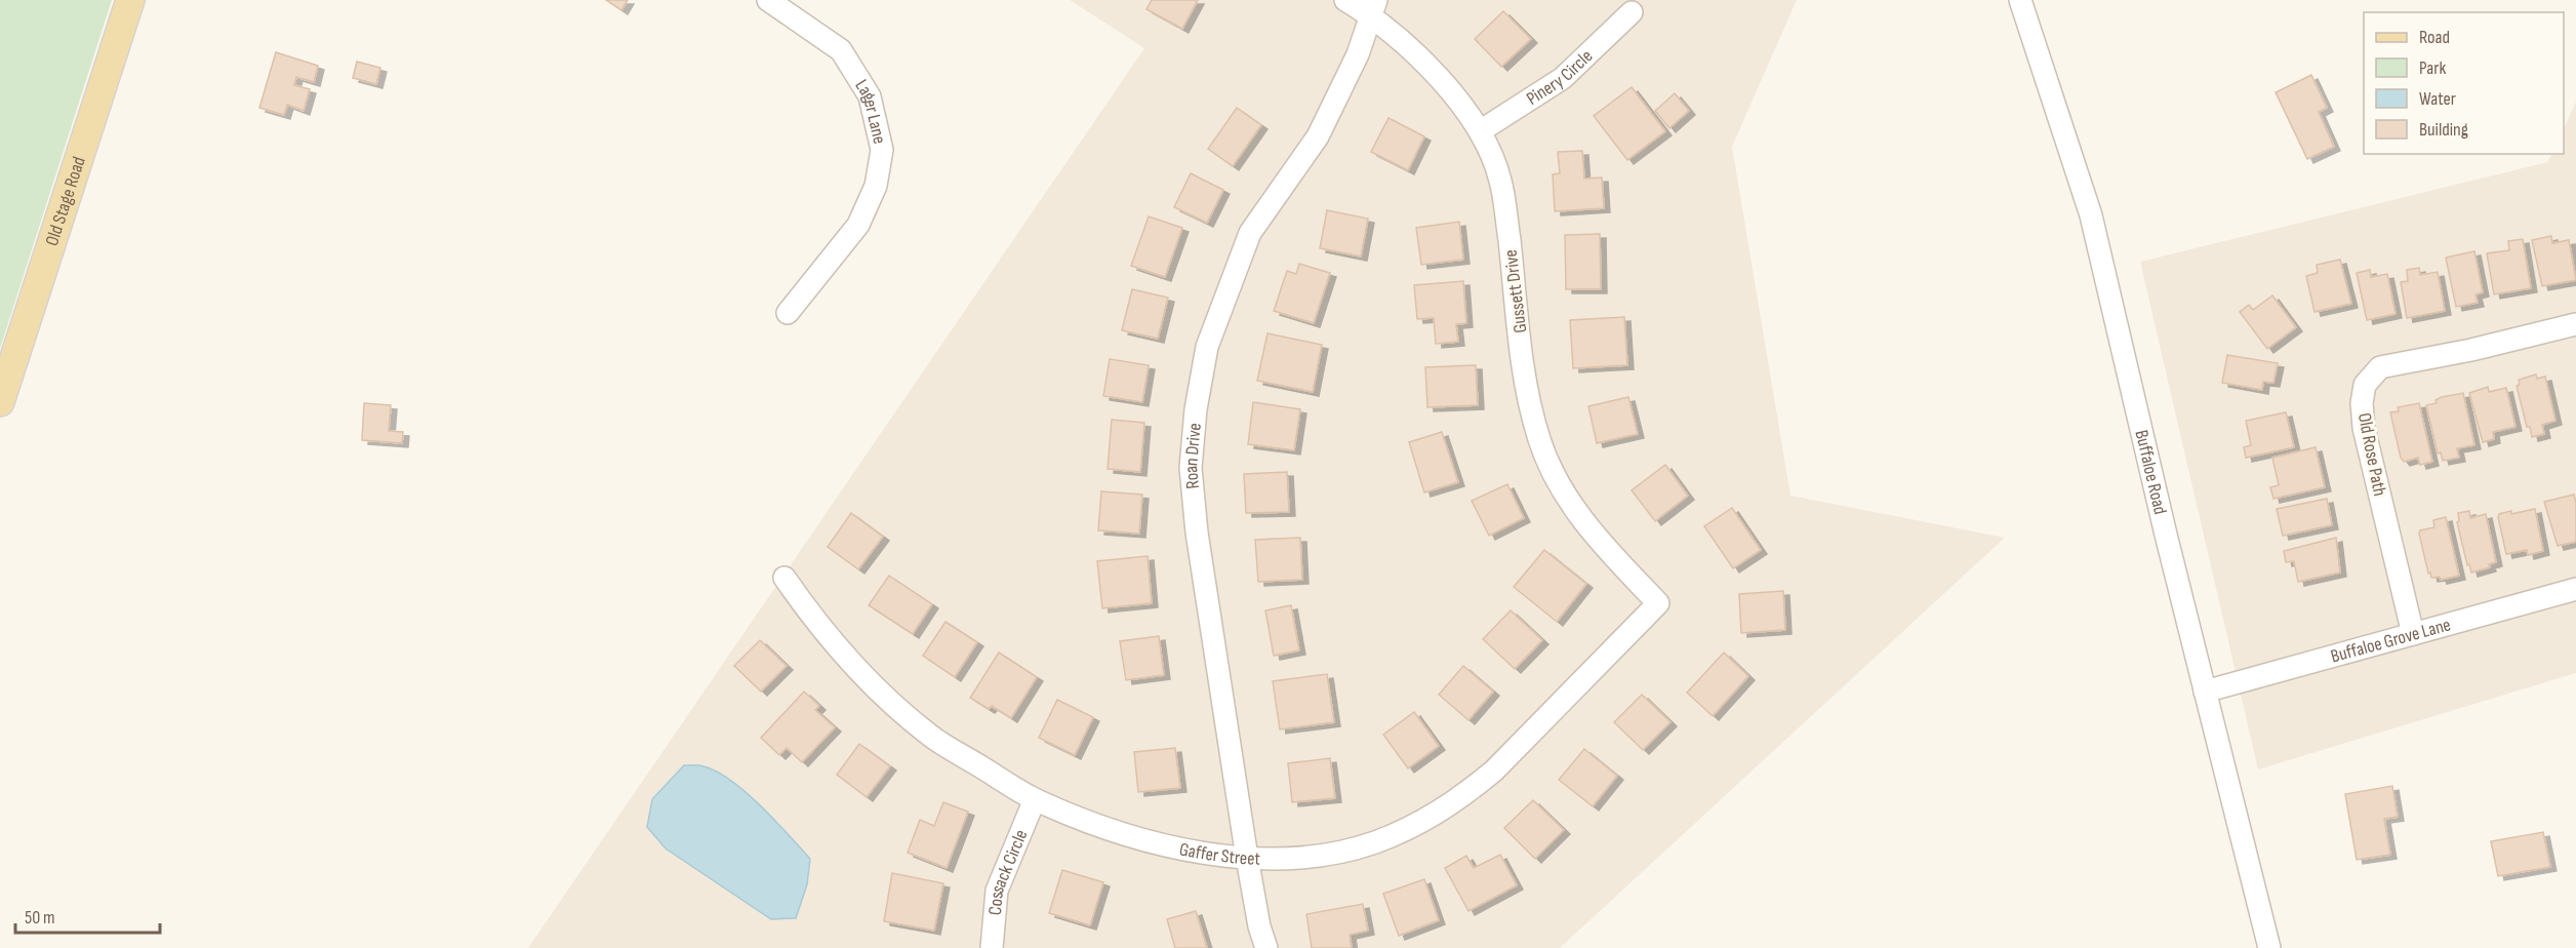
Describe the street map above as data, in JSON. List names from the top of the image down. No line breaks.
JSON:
{"streets":{"main road":["Old Stage Road"],"street":["Pinery Circle","Lager Lane","Gussett Drive","Old Rose Path","Roan Drive","Buffaloe Road","Buffaloe Grove Lane","Gaffer Street","Cossack Circle"]},"crossings":[["Pinery Circle","Gussett Drive"],["Gussett Drive","Roan Drive"],["Gussett Drive","Gaffer Street"],["Old Rose Path","Buffaloe Grove Lane"],["Roan Drive","Gaffer Street"],["Buffaloe Road","Buffaloe Grove Lane"],["Gaffer Street","Cossack Circle"]],"legend":["Road","Park","Water","Building"],"scale_bar":"50 m"}
